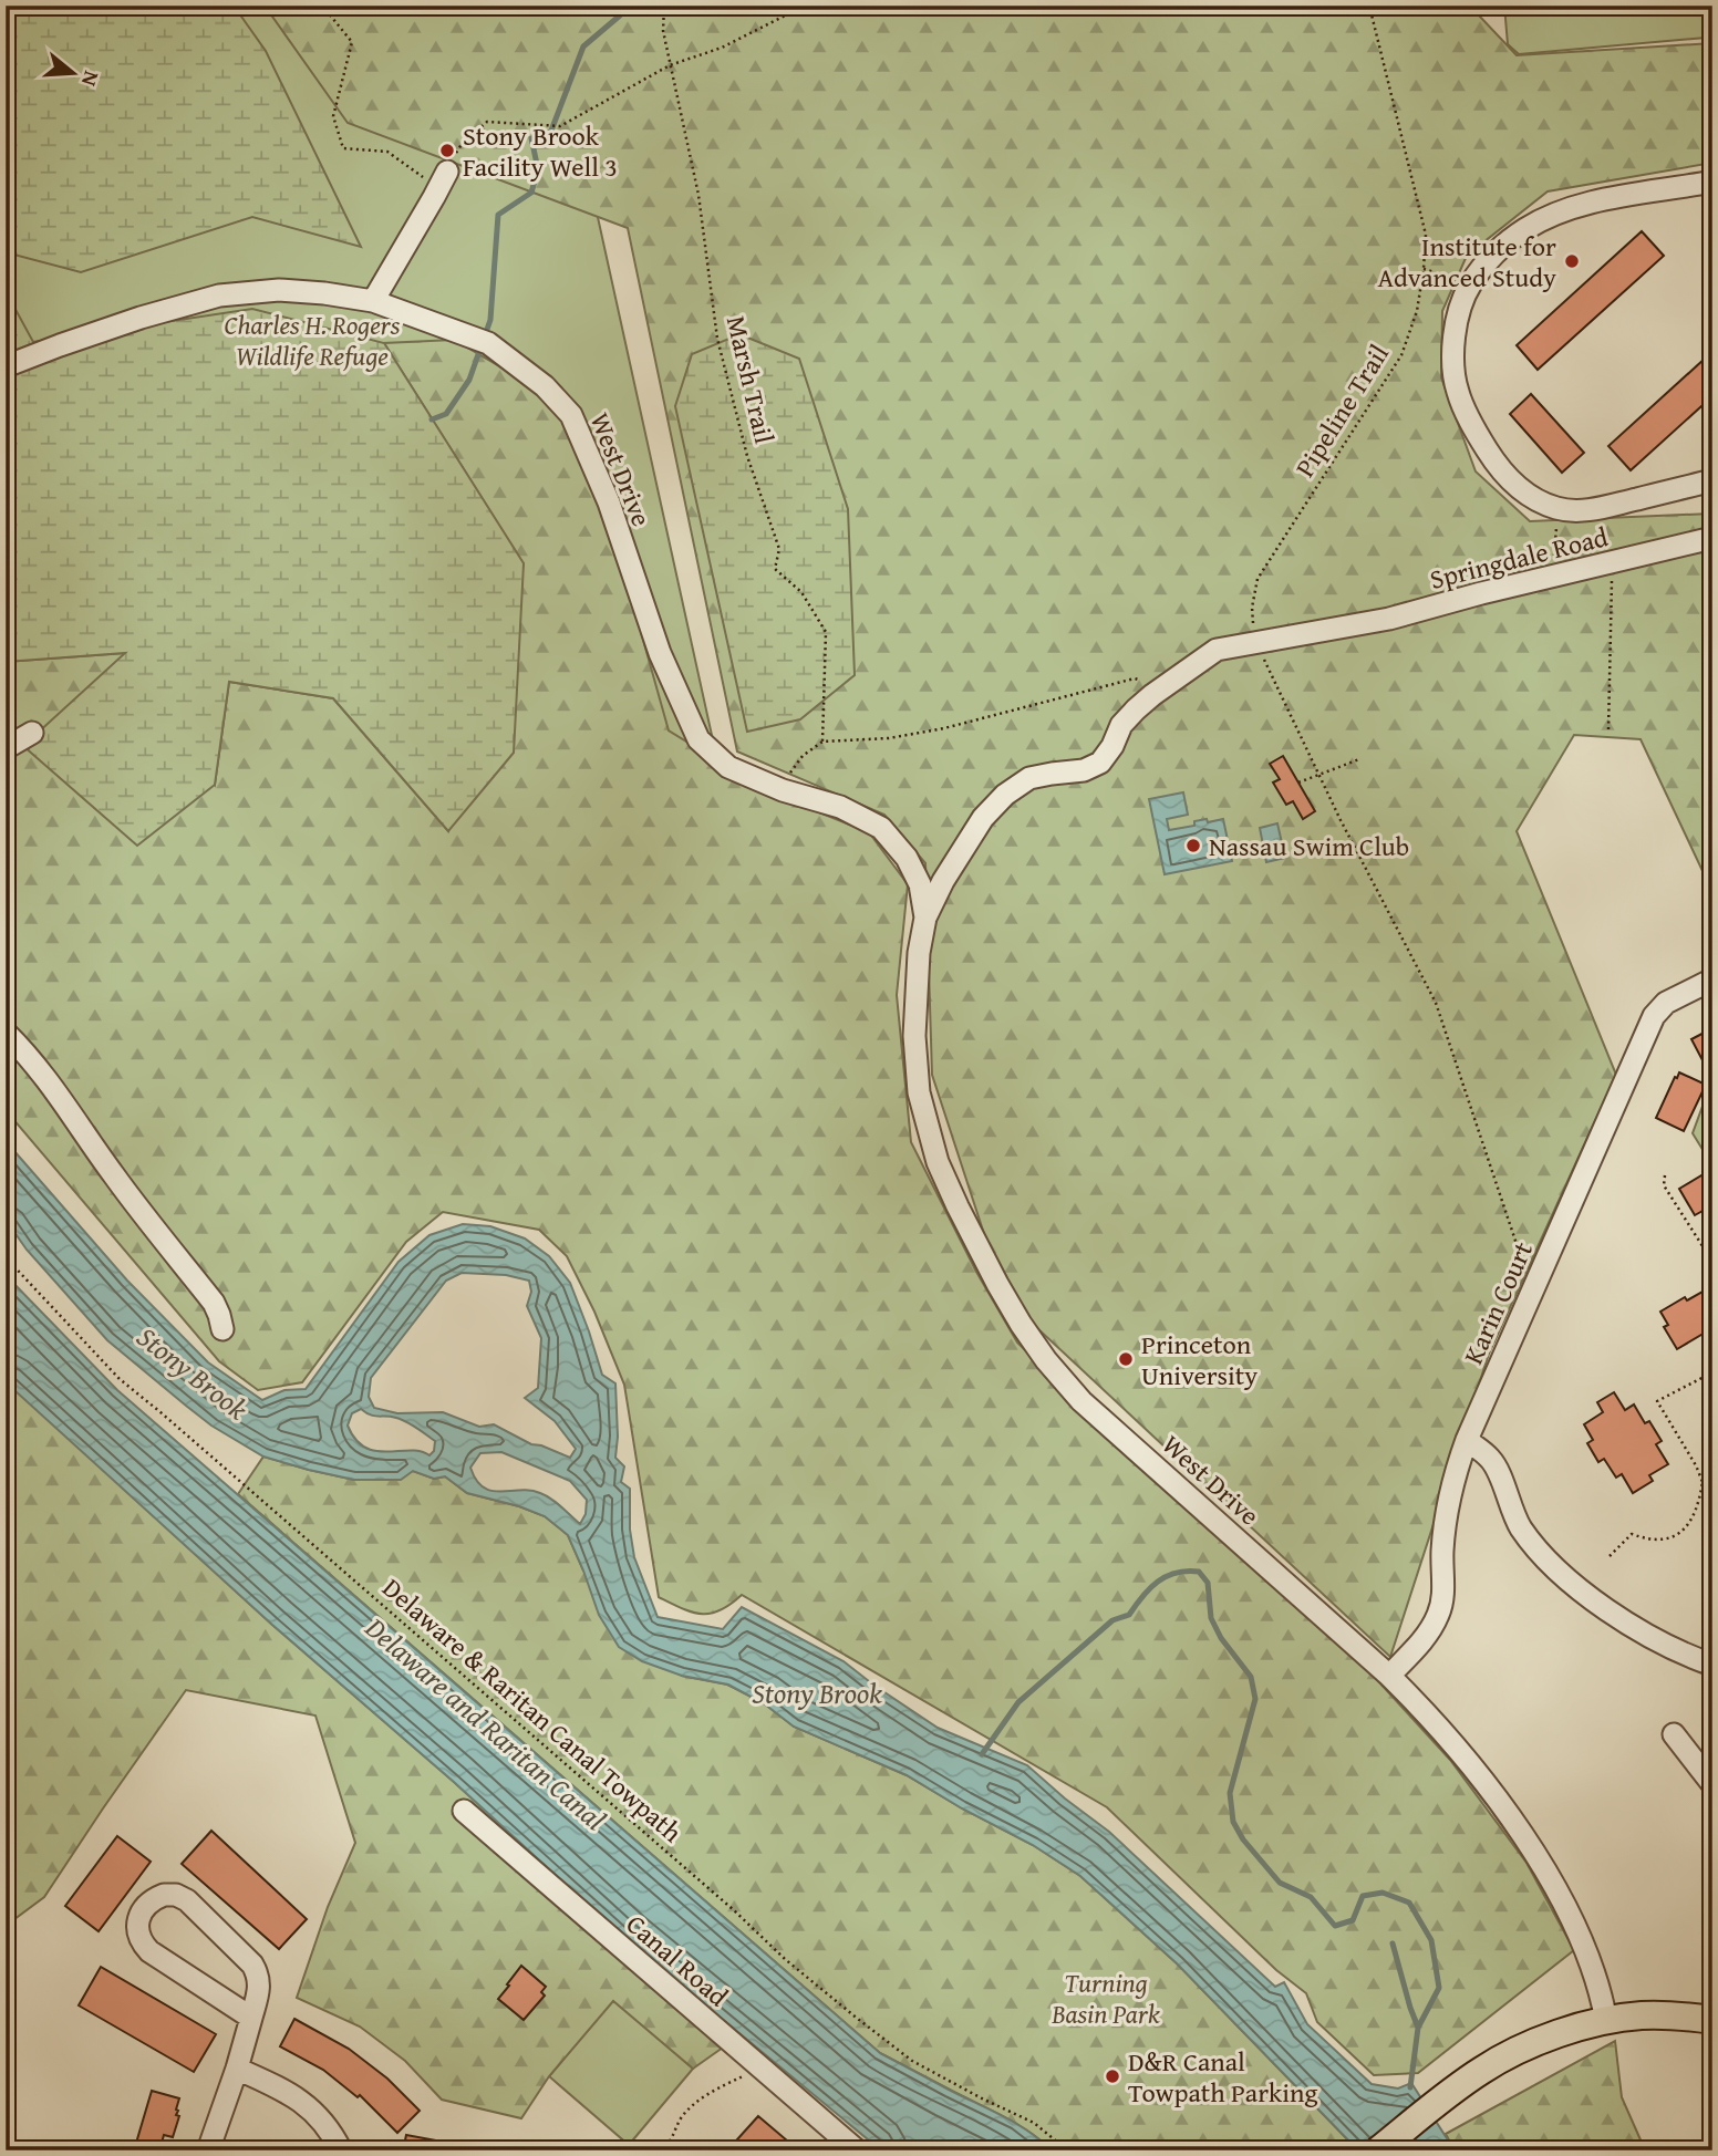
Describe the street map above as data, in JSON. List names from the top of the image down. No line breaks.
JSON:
{"streets":{"street":["West Drive","Springdale Road","Karin Court","Canal Road"],"path":["Marsh Trail","Pipeline Trail","Delaware & Raritan Canal Towpath"]},"crossings":[["Pipeline Trail","West Drive"],["Pipeline Trail","Karin Court"],["West Drive","Springdale Road"],["West Drive","Karin Court"]],"water":["Stony Brook","Delaware and Raritan Canal"],"parks":["Charles H. Rogers Wildlife Refuge","Turning Basin Park"],"places":["Stony Brook Facility Well 3","Institute for Advanced Study","Nassau Swim Club","Princeton University","D&R Canal Towpath Parking"],"north":"right"}
